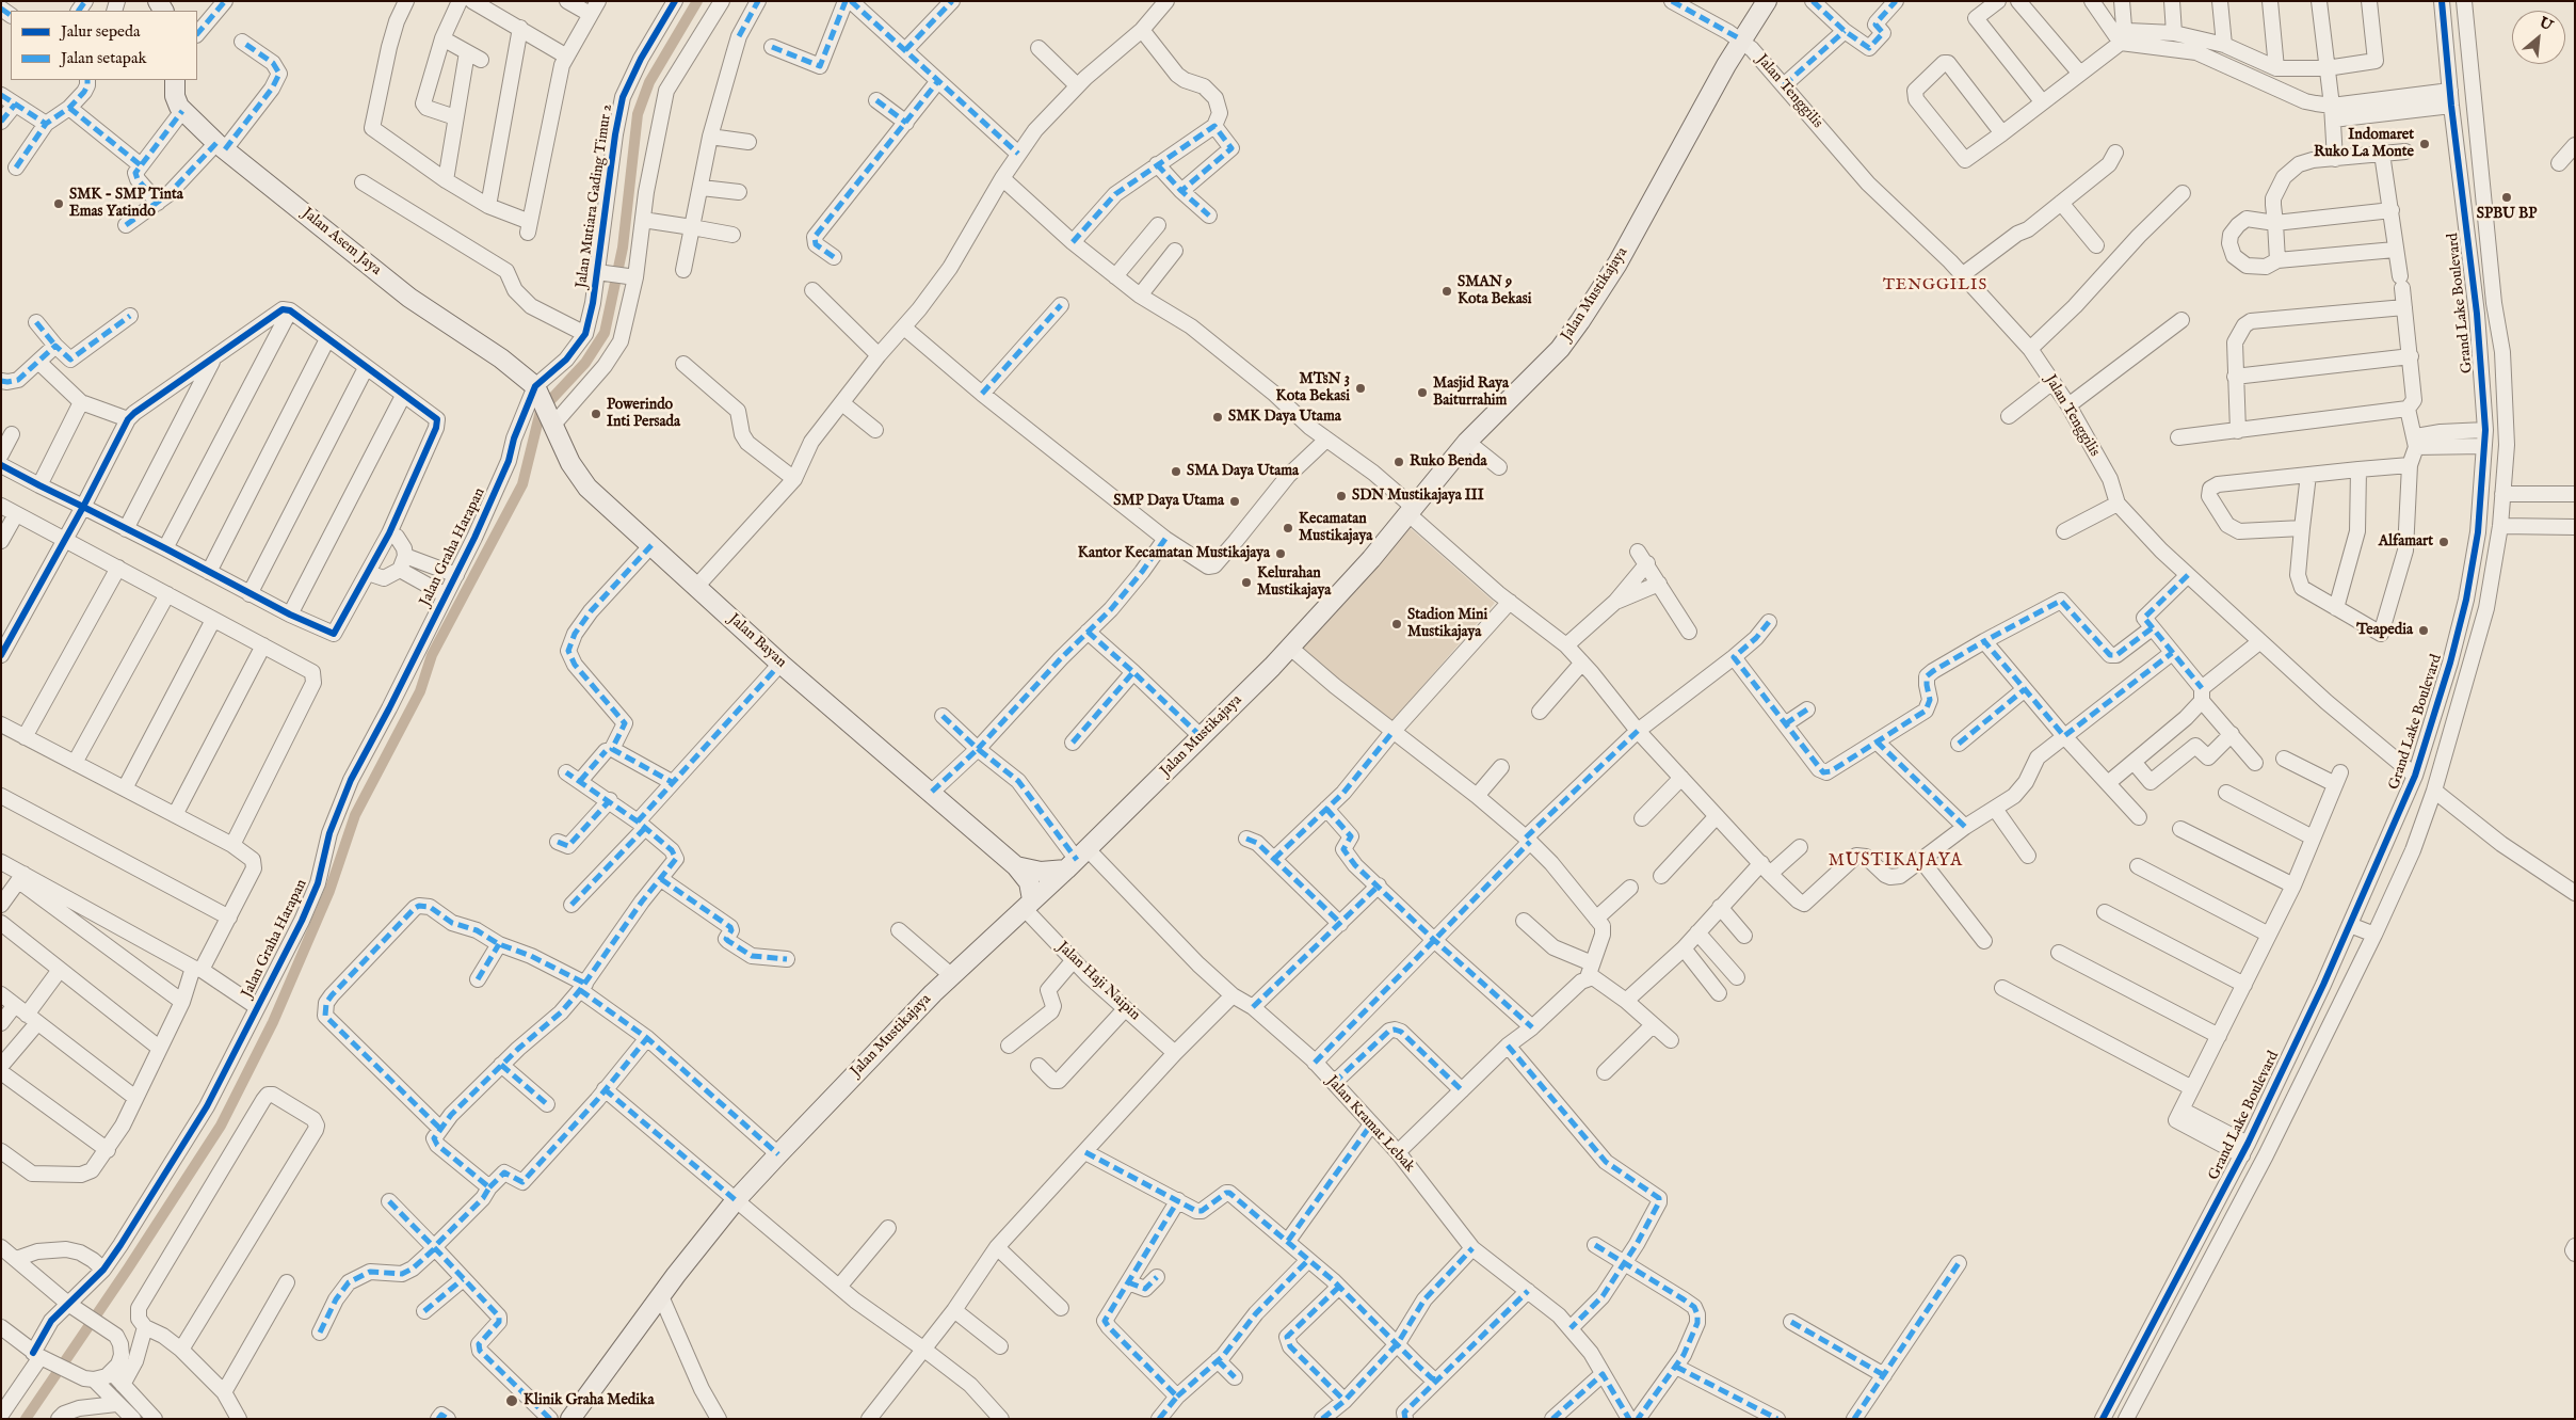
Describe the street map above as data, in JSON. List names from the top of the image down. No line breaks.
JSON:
{"streets":{"main road":["Jalan Asem Jaya","Jalan Mustikajaya","Jalan Bayan"],"street":["Jalan Tenggilis","Jalan Mutiara Gading Timur 2","Grand Lake Boulevard","Jalan Graha Harapan","Jalan Haji Naipin","Jalan Kramat Lebak"]},"crossings":[["Jalan Tenggilis","Jalan Mustikajaya"],["Jalan Tenggilis","Grand Lake Boulevard"],["Jalan Mutiara Gading Timur 2","Jalan Asem Jaya"],["Jalan Mutiara Gading Timur 2","Jalan Graha Harapan"],["Jalan Mutiara Gading Timur 2","Jalan Bayan"],["Jalan Asem Jaya","Jalan Graha Harapan"],["Jalan Asem Jaya","Jalan Bayan"],["Jalan Mustikajaya","Jalan Bayan"],["Jalan Mustikajaya","Jalan Haji Naipin"],["Jalan Mustikajaya","Jalan Kramat Lebak"],["Jalan Graha Harapan","Jalan Bayan"],["Jalan Bayan","Jalan Haji Naipin"]],"districts":["TENGGILIS","MUSTIKAJAYA"],"places":["Indomaret Ruko La Monte","SPBU BP","SMK - SMP Tinta Emas Yatindo","SMAN 9 Kota Bekasi","MTsN 3 Kota Bekasi","Masjid Raya Baiturrahim","Powerindo Inti Persada","SMK Daya Utama","Ruko Benda","SMA Daya Utama","SDN Mustikajaya III","SMP Daya Utama","Kecamatan Mustikajaya","Alfamart","Kantor Kecamatan Mustikajaya","Kelurahan Mustikajaya","Stadion Mini Mustikajaya","Teapedia","Klinik Graha Medika"],"legend":["Jalur sepeda","Jalan setapak"],"north":"top right"}
